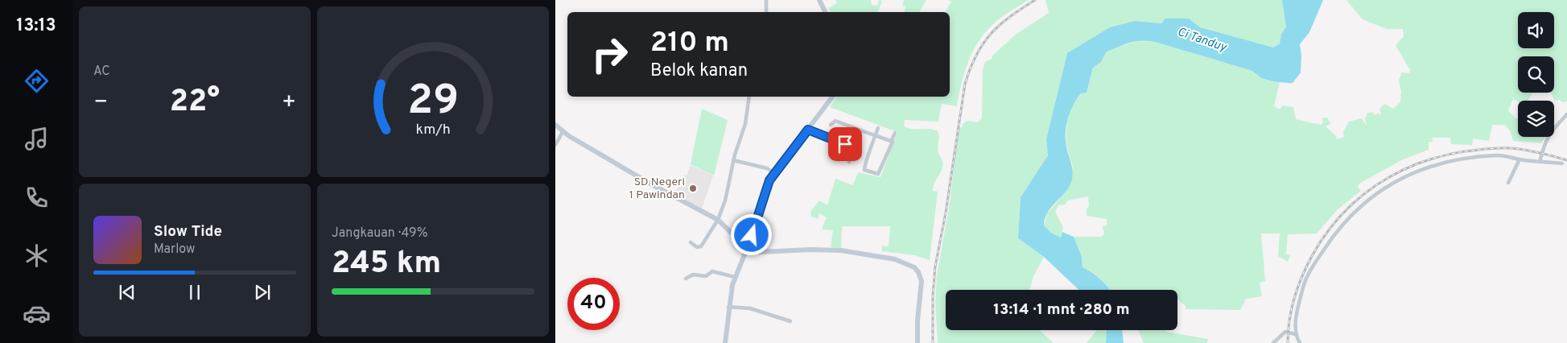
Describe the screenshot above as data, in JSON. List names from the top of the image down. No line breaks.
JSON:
{"water":["Ci Tanduy"],"places":["SD Negeri 1 Pawindan"],"page":{"tabs":"13:13","tile":["AC",["Jangkauan · 49%","245 km"]],"turn":["210 m","Belok kanan"],"heat":["−","22°","+"],"song":["Slow Tide","Marlow"],"limit":"40","trip":"13:14 · 1 mnt · 280 m","gauge":["29","km/h"]}}
